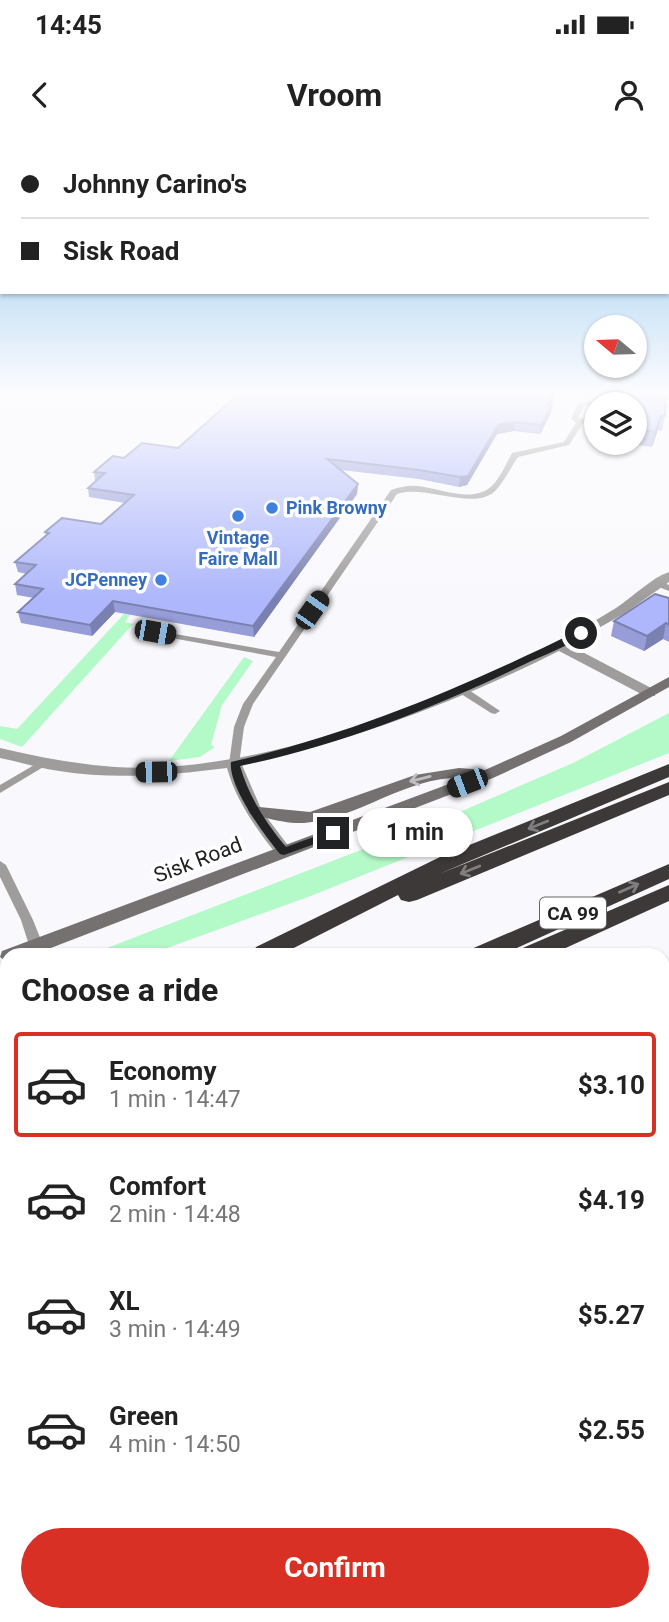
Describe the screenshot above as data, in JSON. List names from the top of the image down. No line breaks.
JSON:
{"streets":{"highway":["CA 99"],"main road":["Sisk Road"]},"places":["Pink Browny","Vintage Faire Mall","JCPenney"],"north":"left","page":{"status":"14:45","header":"Vroom","banner":["Johnny Carino's","Sisk Road"],"bubble":"1 min","heading":"Choose a ride","list":[{"name":"Economy","note":"1 min · 14:47","value":"$3.10"},{"name":"Comfort","note":"2 min · 14:48","value":"$4.19"},{"name":"XL","note":"3 min · 14:49","value":"$5.27"},{"name":"Green","note":"4 min · 14:50","value":"$2.55"}],"buttons":"Confirm"}}
